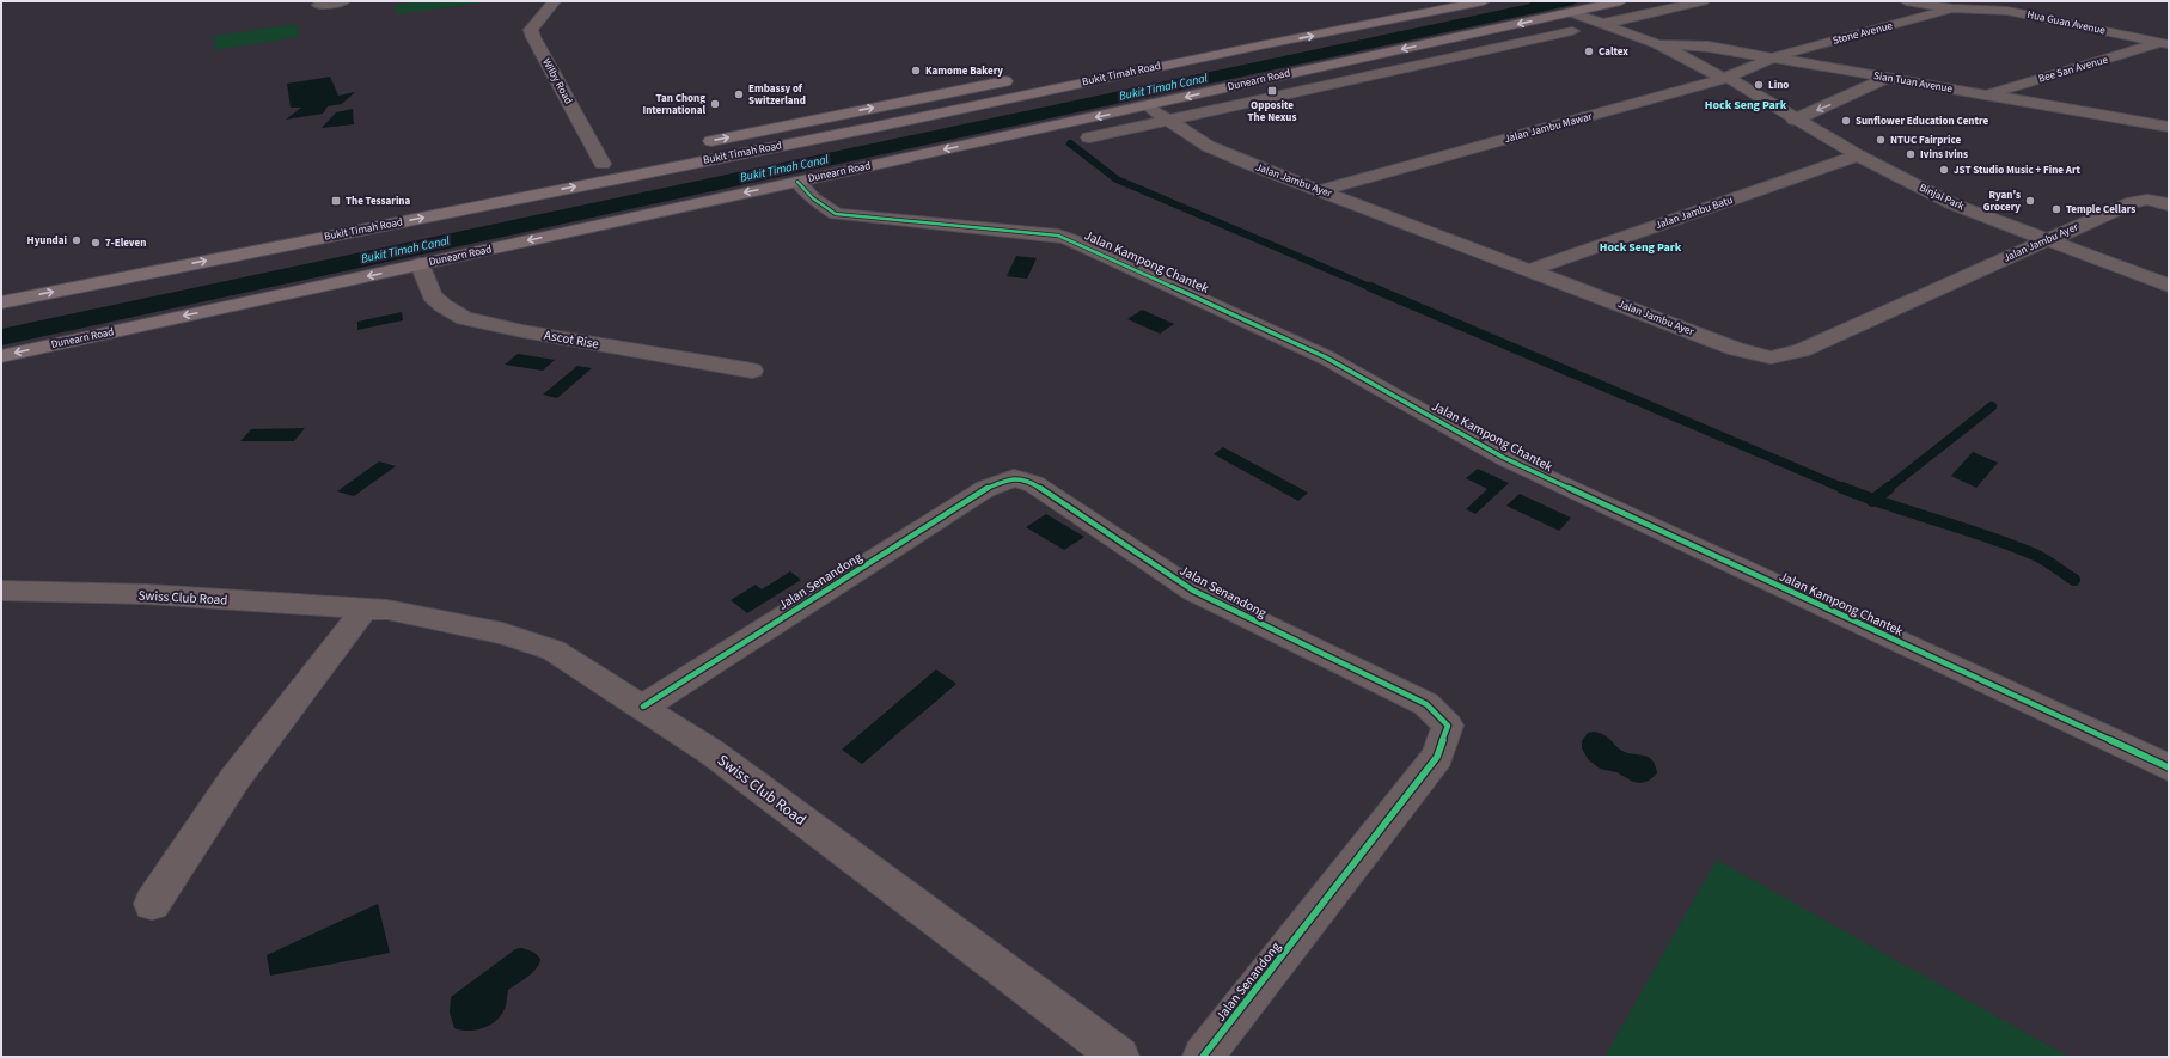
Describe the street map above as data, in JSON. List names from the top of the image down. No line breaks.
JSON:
{"streets":{"highway":["Bukit Timah Road","Dunearn Road"],"street":["Hua Guan Avenue","Stone Avenue","Bee San Avenue","Wilby Road","Sian Tuan Avenue","Jalan Jambu Mawar","Jalan Jambu Ayer","Binjai Park","Jalan Jambu Batu","Jalan Kampong Chantek","Ascot Rise","Jalan Senandong","Swiss Club Road"]},"crossings":[["Hua Guan Avenue","Stone Avenue"],["Hua Guan Avenue","Bee San Avenue"],["Stone Avenue","Sian Tuan Avenue"],["Stone Avenue","Jalan Jambu Mawar"],["Bee San Avenue","Sian Tuan Avenue"],["Dunearn Road","Jalan Jambu Ayer"],["Dunearn Road","Binjai Park"],["Dunearn Road","Jalan Kampong Chantek"],["Dunearn Road","Ascot Rise"],["Sian Tuan Avenue","Jalan Jambu Mawar"],["Sian Tuan Avenue","Binjai Park"],["Jalan Jambu Mawar","Jalan Jambu Ayer"],["Jalan Jambu Mawar","Binjai Park"],["Jalan Jambu Ayer","Binjai Park"],["Jalan Jambu Ayer","Jalan Jambu Batu"],["Binjai Park","Jalan Jambu Batu"],["Jalan Senandong","Swiss Club Road"]],"districts":["Hock Seng Park","Hock Seng Park"],"water":["Bukit Timah Canal"],"places":{"other":["Caltex","Kamome Bakery","Lino","Embassy of Switzerland","Tan Chong International","Sunflower Education Centre","NTUC Fairprice","Ivins Ivins","JST Studio Music + Fine Art","Ryan's Grocery","Temple Cellars","Hyundai","7-Eleven"],"transit":["Opposite The Nexus","The Tessarina"]}}
